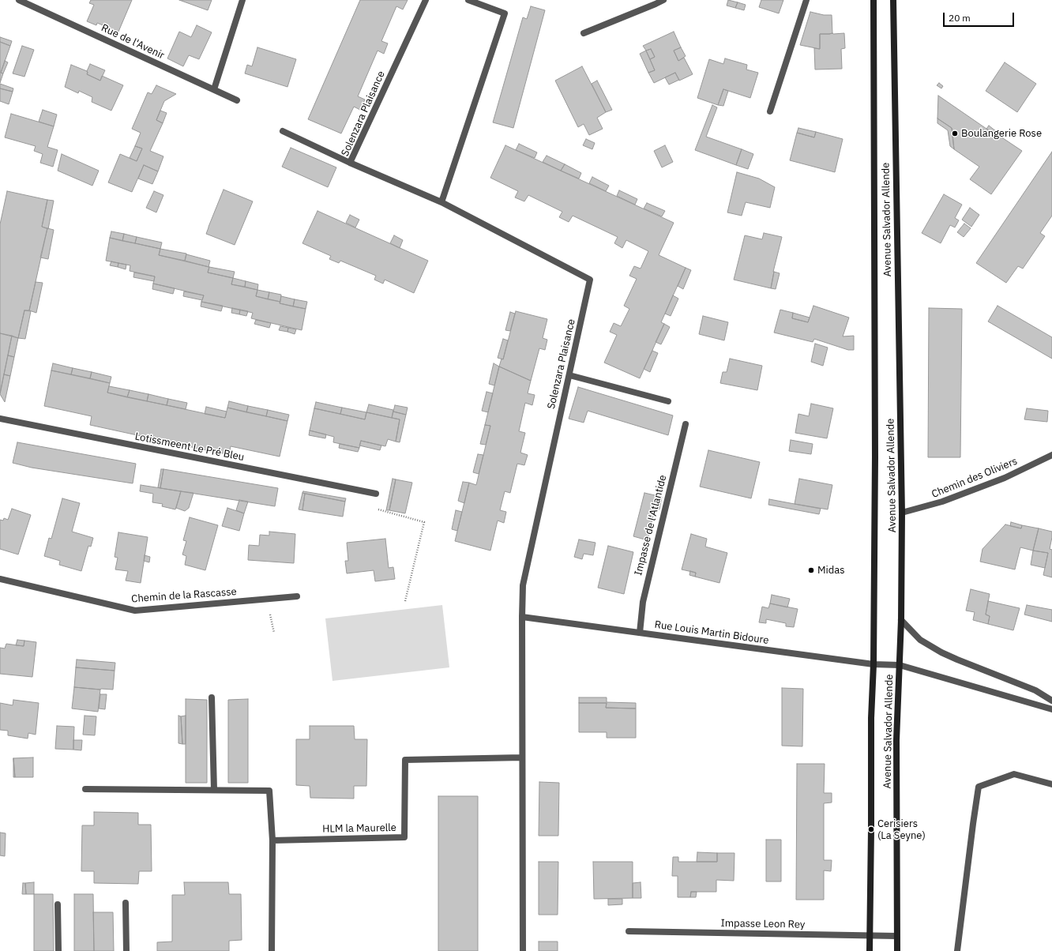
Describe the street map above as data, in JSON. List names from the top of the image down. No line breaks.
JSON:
{"streets":{"main road":["Avenue Salvador Allende"],"street":["Rue de l'Avenir","Solenzara Plaisance","Lotissmeent Le Pré Bleu","Chemin des Oliviers","Impasse de l'Atlantide","Chemin de la Rascasse","Rue Louis Martin Bidoure","HLM la Maurelle","Impasse Leon Rey"]},"crossings":[["Solenzara Plaisance","Rue Louis Martin Bidoure"],["Avenue Salvador Allende","Chemin des Oliviers"],["Avenue Salvador Allende","Rue Louis Martin Bidoure"],["Avenue Salvador Allende","Impasse Leon Rey"],["Impasse de l'Atlantide","Rue Louis Martin Bidoure"]],"places":["Boulangerie Rose","Midas","Cerisiers (La Seyne)"],"scale_bar":"20 m"}
